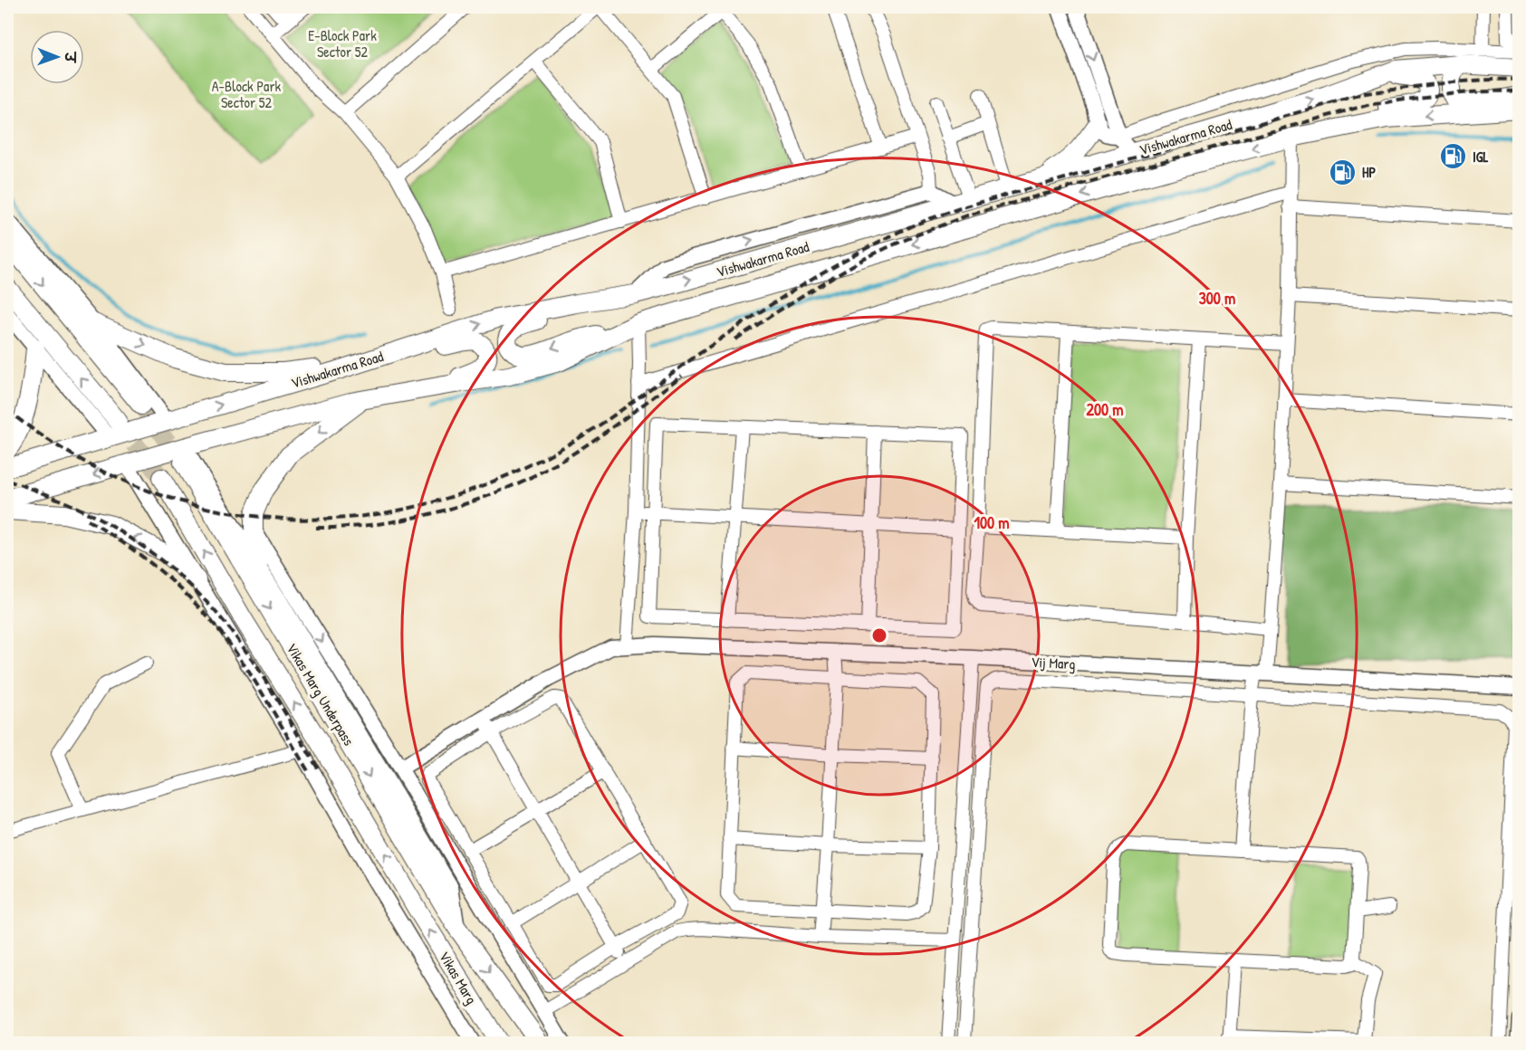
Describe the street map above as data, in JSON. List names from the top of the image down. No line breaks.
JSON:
{"streets":{"main road":["Vishwakarma Road","Vikas Marg Underpass","Vikas Marg"],"street":["Vij Marg"]},"crossings":[["Vishwakarma Road","Vikas Marg Underpass"],["Vikas Marg Underpass","Vikas Marg"]],"parks":["E-Block Park Sector 52","A-Block Park Sector 52"],"places":{"fuel station":["IGL","HP"]},"north":"right","rings":["300 m","200 m","100 m"]}
